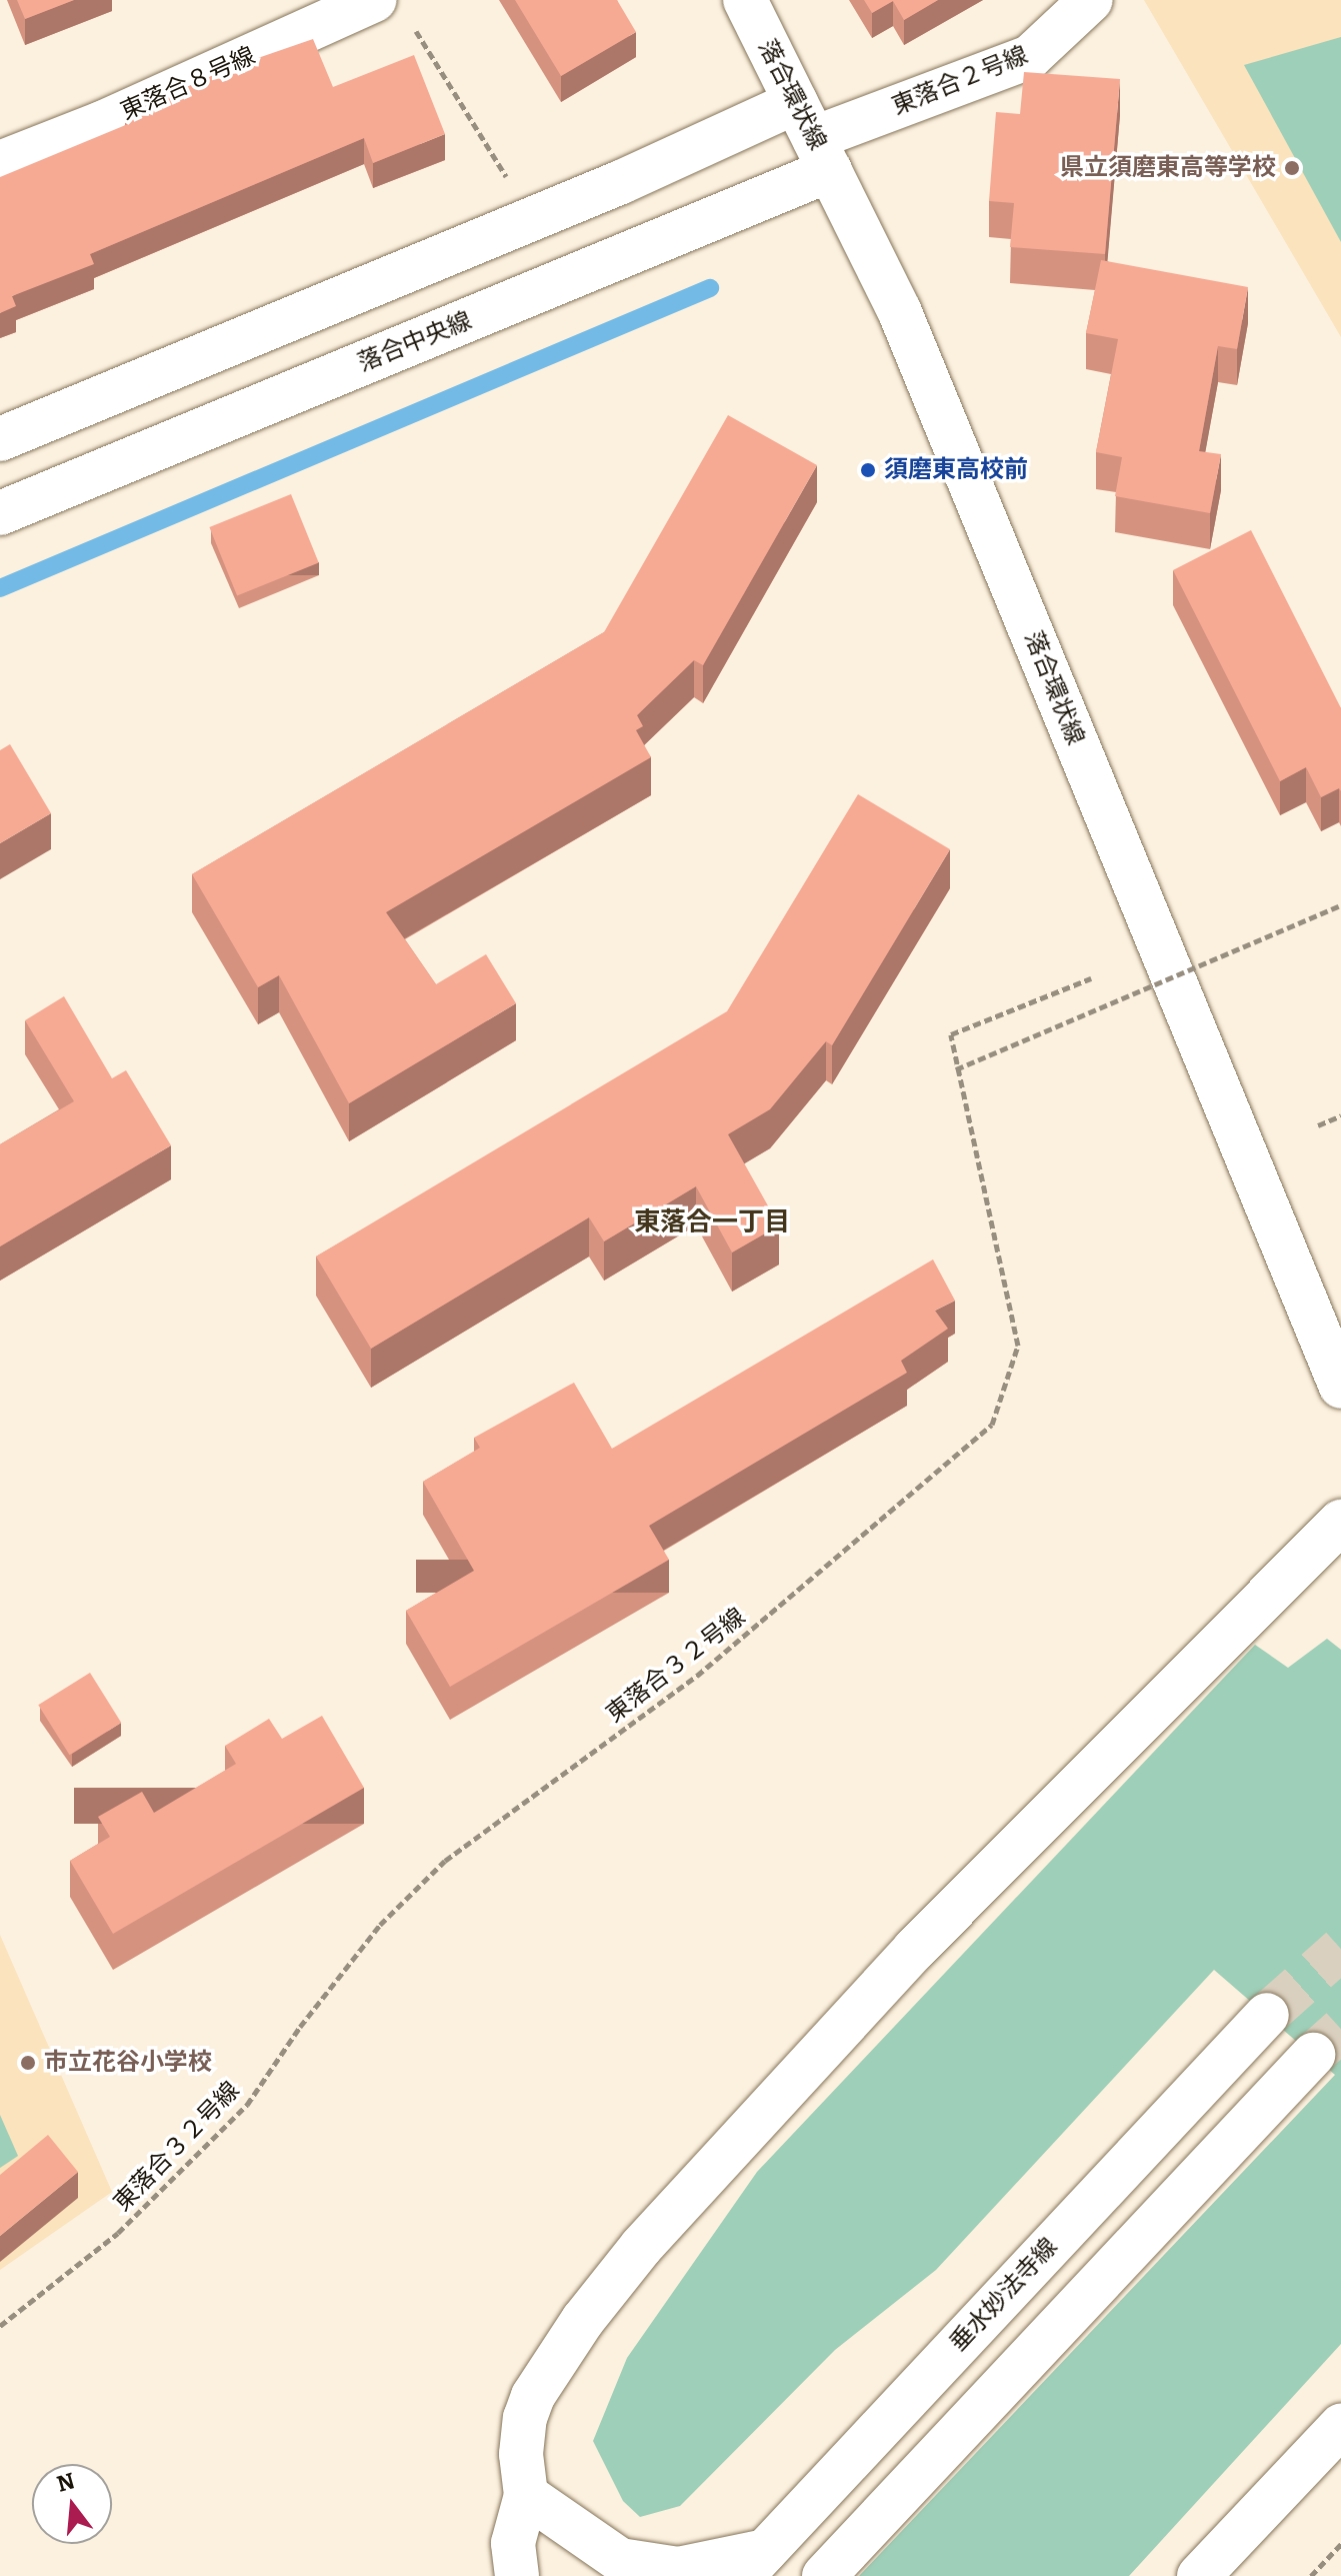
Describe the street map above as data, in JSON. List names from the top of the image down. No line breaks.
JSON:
{"streets":{"street":["東落合２号線","東落合８号線","落合環状線","落合中央線","垂水妙法寺線"],"path":["東落合３２号線"]},"crossings":[["東落合２号線","落合環状線"],["東落合２号線","落合中央線"],["落合環状線","落合中央線"]],"districts":["東落合一丁目"],"places":["県立須磨東高等学校","須磨東高校前","市立花谷小学校"],"north":"top"}
